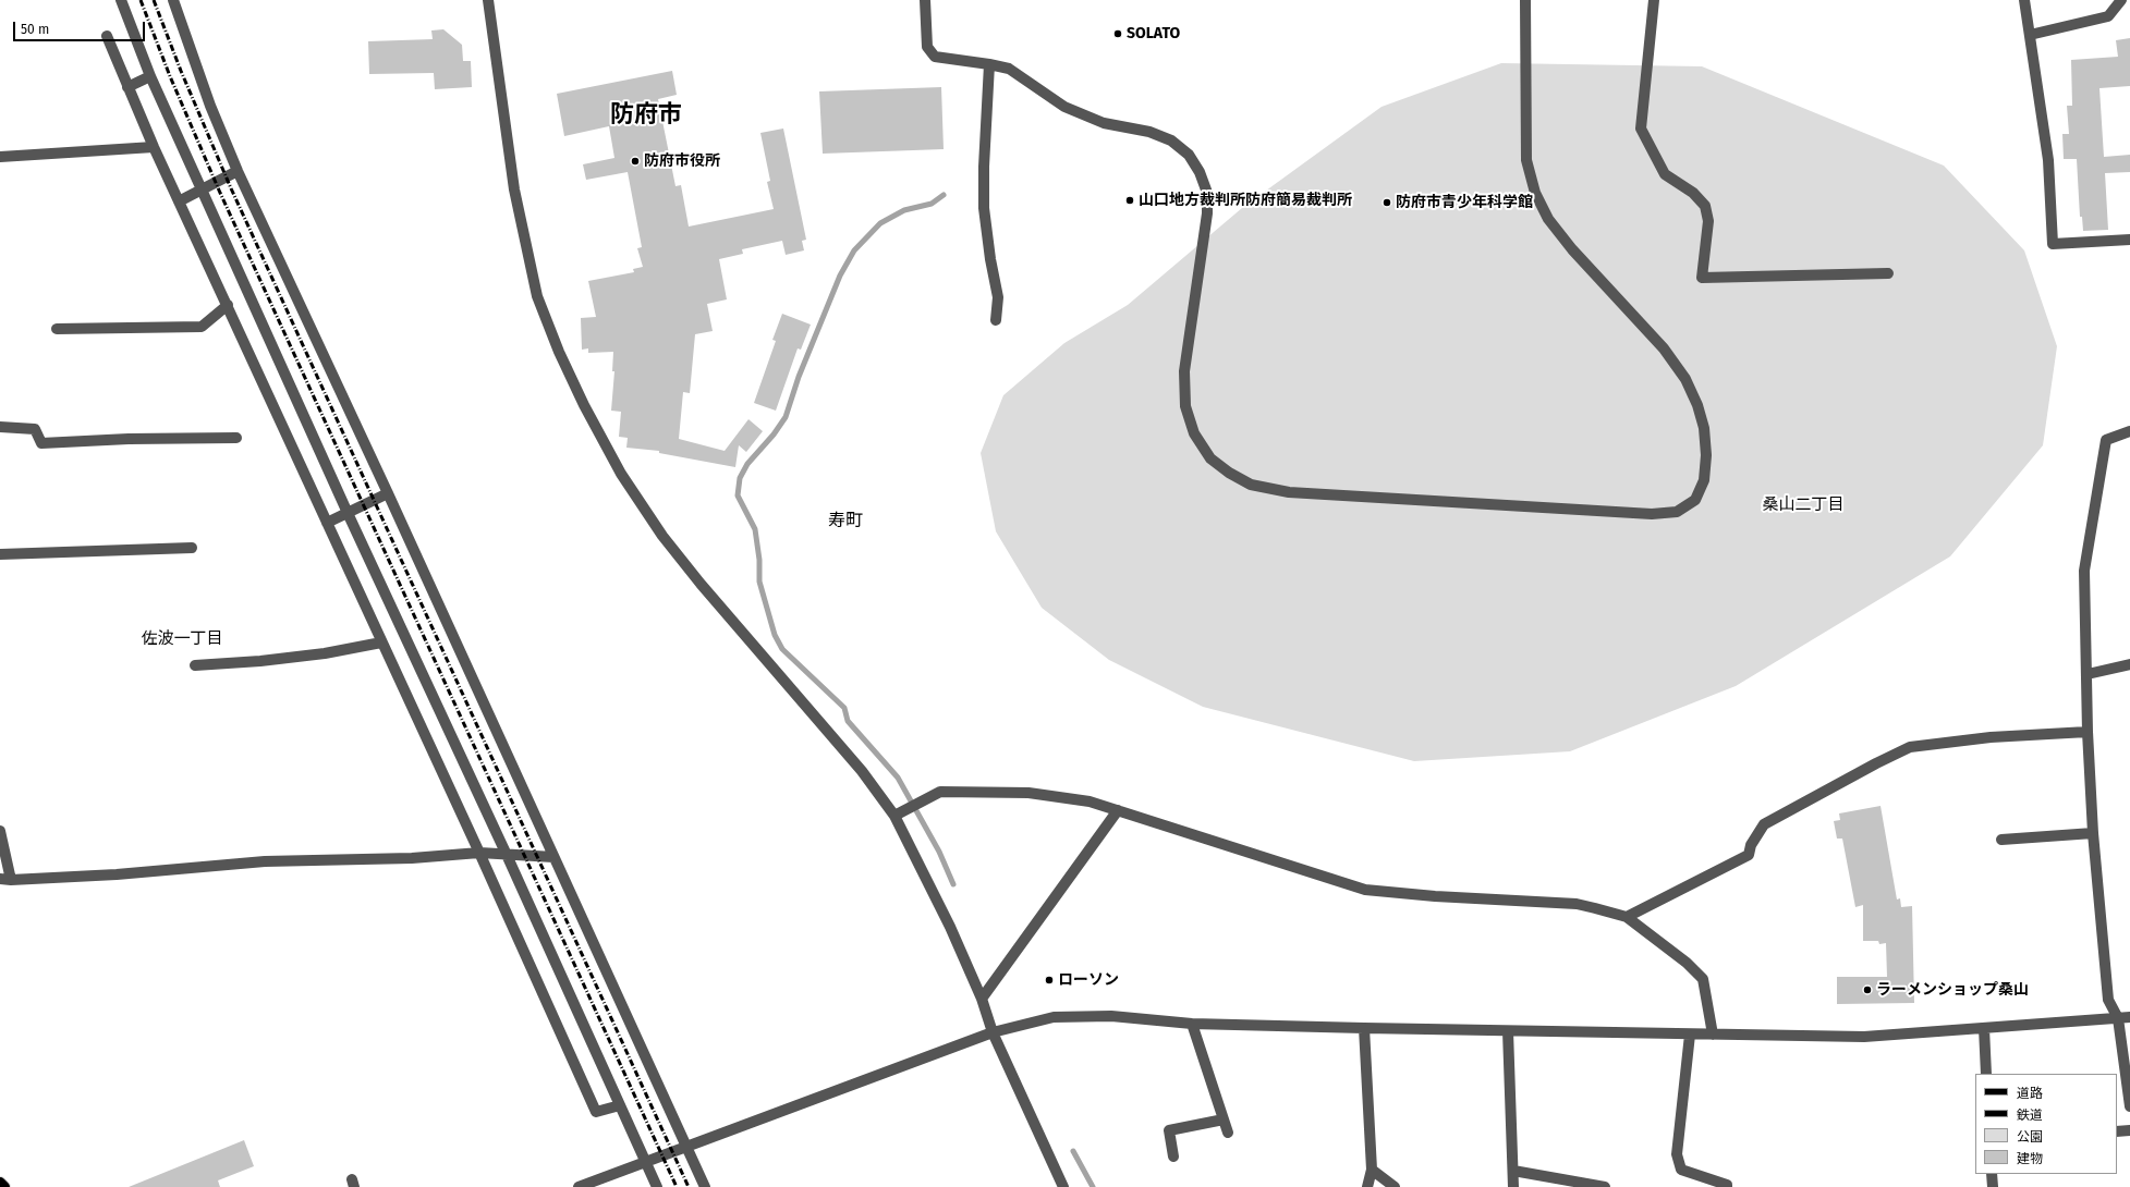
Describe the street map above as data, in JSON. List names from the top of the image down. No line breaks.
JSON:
{"districts":["防府市","桑山二丁目","寿町","佐波一丁目"],"places":["SOLATO","防府市役所","山口地方裁判所防府簡易裁判所","防府市青少年科学館","ローソン","ラーメンショップ桑山"],"legend":["道路","鉄道","公園","建物"],"scale_bar":"50 m"}
